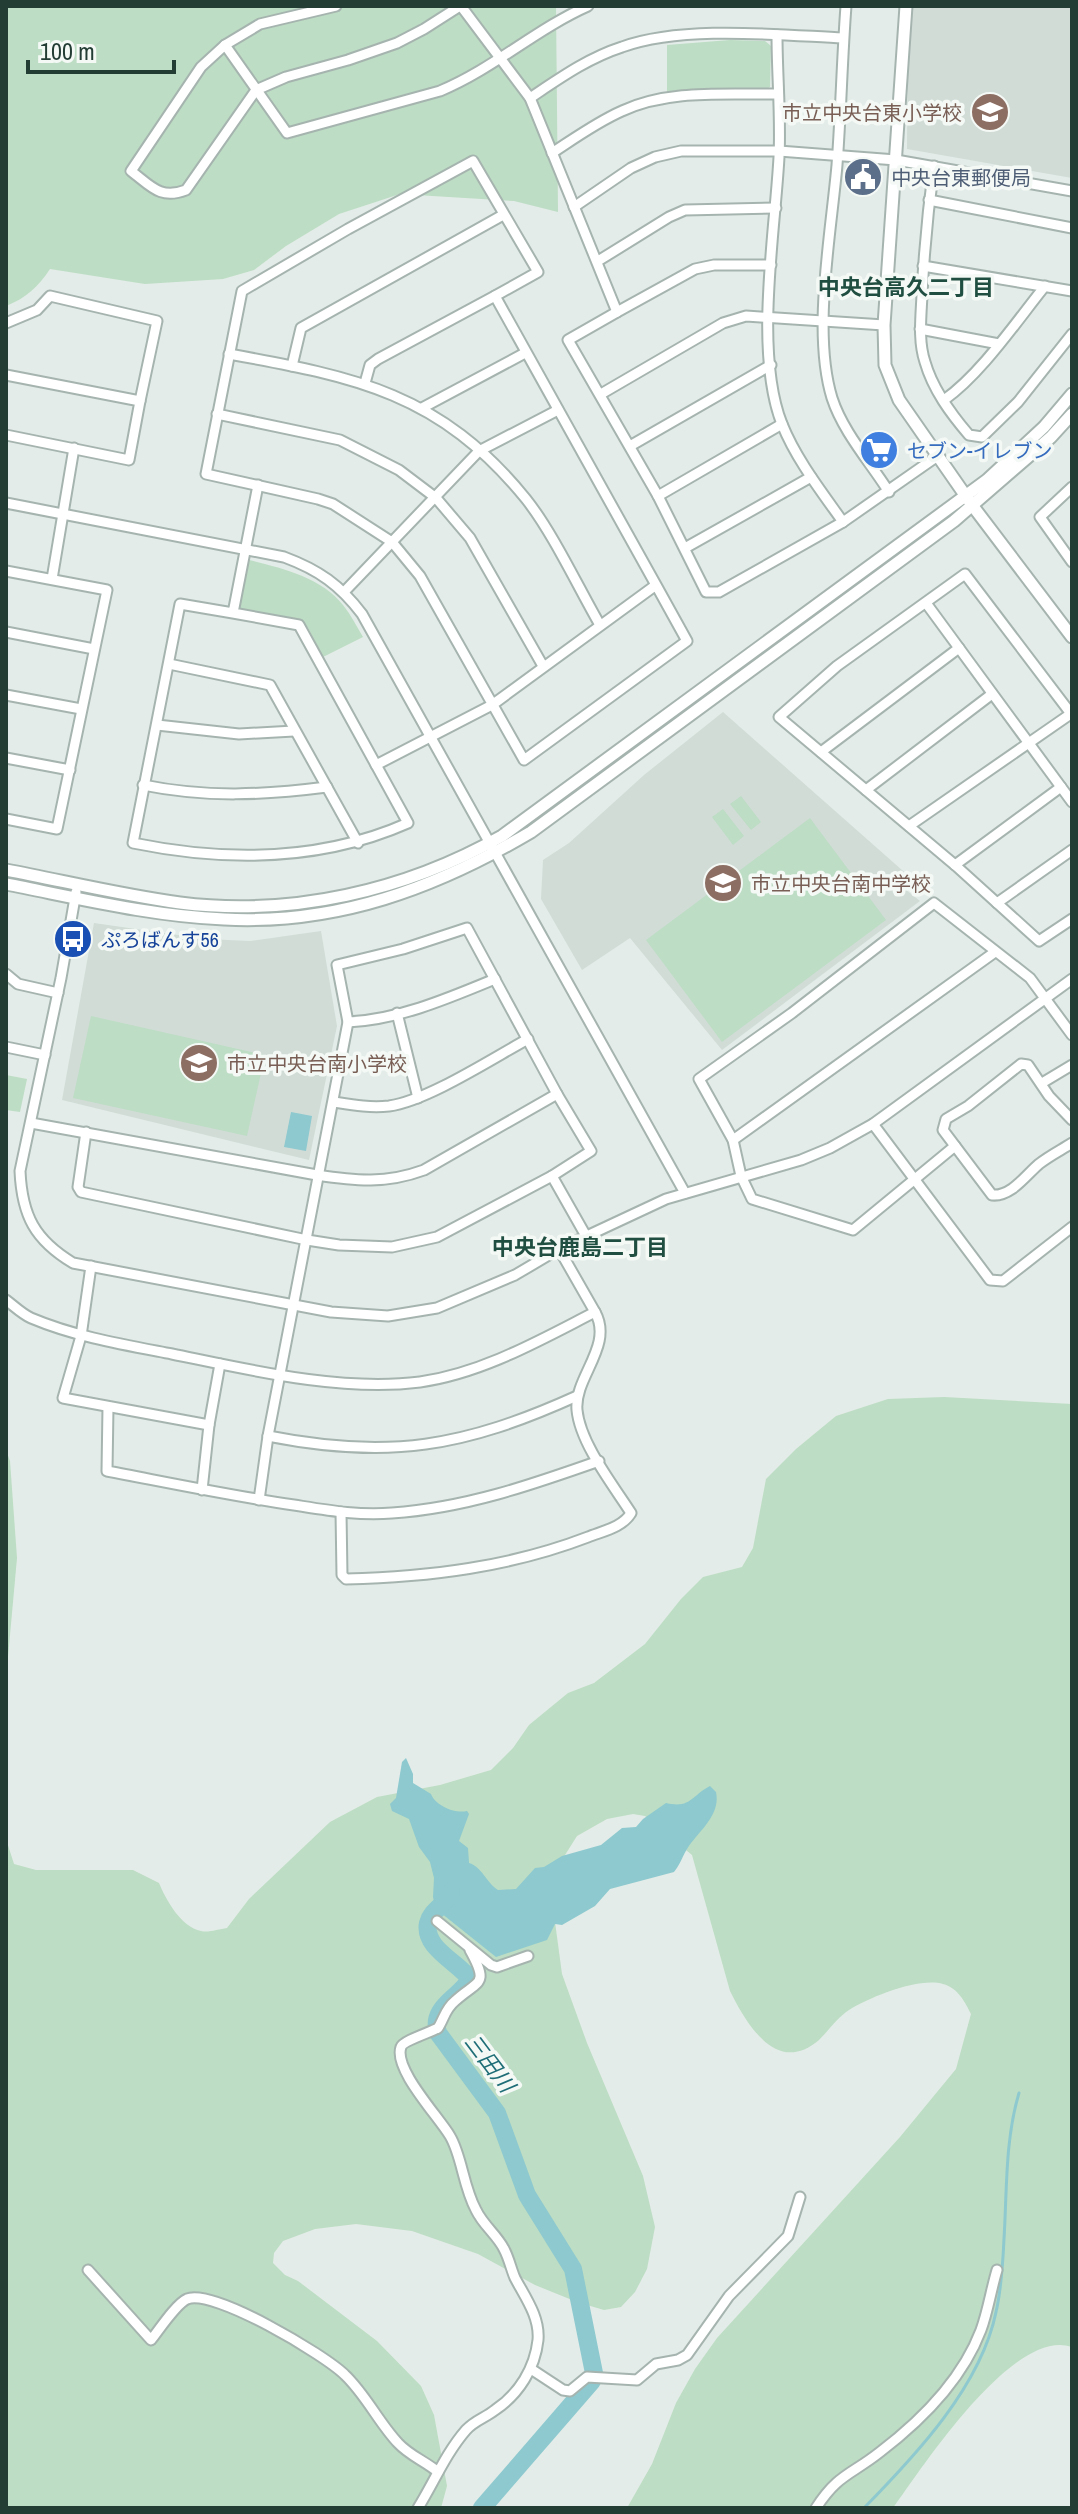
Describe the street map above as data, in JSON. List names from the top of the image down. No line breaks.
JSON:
{"districts":["中央台高久二丁目","中央台鹿島二丁目"],"water":["三田川"],"places":{"school or university":["市立中央台東小学校","市立中央台南中学校","市立中央台南小学校"],"public building":["中央台東郵便局"],"supermarket":["セブン-イレブン"],"bus stop":["ぷろばんす56"]},"scale_bar":"100 m"}
